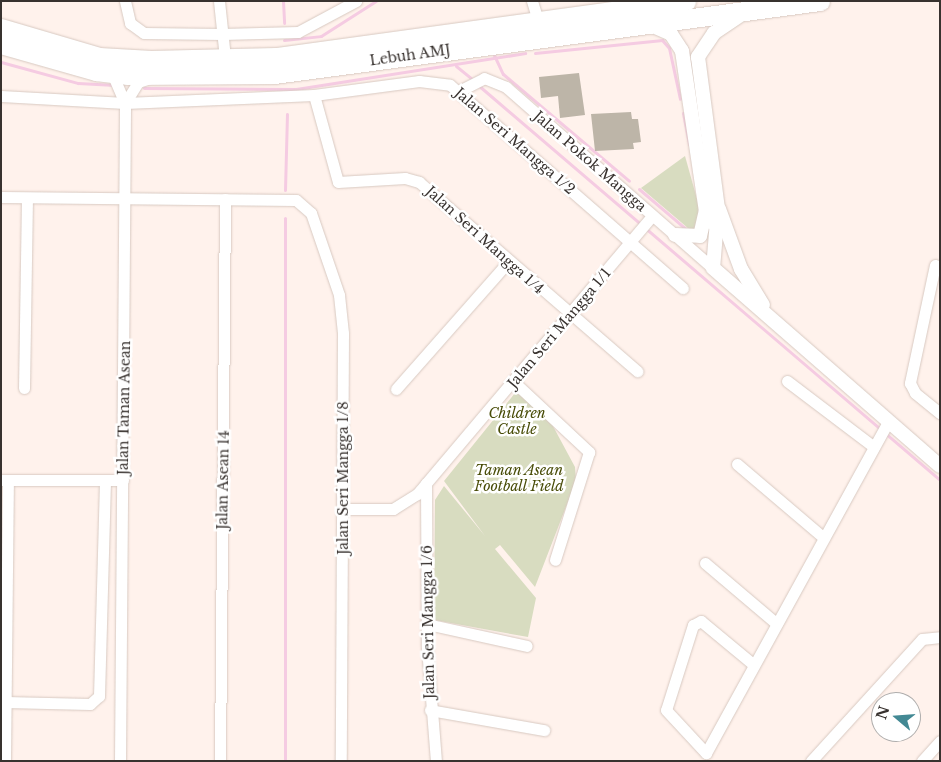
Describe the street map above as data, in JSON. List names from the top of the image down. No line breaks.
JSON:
{"streets":{"highway":["Lebuh AMJ"],"street":["Jalan Seri Mangga 1/2","Jalan Pokok Mangga","Jalan Seri Mangga 1/4","Jalan Seri Mangga 1/1","Jalan Taman Asean","Jalan Seri Mangga 1/8","Jalan Asean 14","Jalan Seri Mangga 1/6"]},"crossings":[["Jalan Seri Mangga 1/2","Jalan Pokok Mangga"],["Jalan Seri Mangga 1/2","Jalan Seri Mangga 1/4"],["Jalan Seri Mangga 1/2","Jalan Seri Mangga 1/1"],["Jalan Seri Mangga 1/2","Jalan Taman Asean"],["Jalan Pokok Mangga","Jalan Seri Mangga 1/1"],["Jalan Seri Mangga 1/4","Jalan Seri Mangga 1/1"],["Jalan Seri Mangga 1/1","Jalan Seri Mangga 1/8"],["Jalan Seri Mangga 1/1","Jalan Seri Mangga 1/6"],["Jalan Seri Mangga 1/8","Jalan Asean 14"]],"parks":["Children Castle","Taman Asean Football Field"],"north":"left"}
